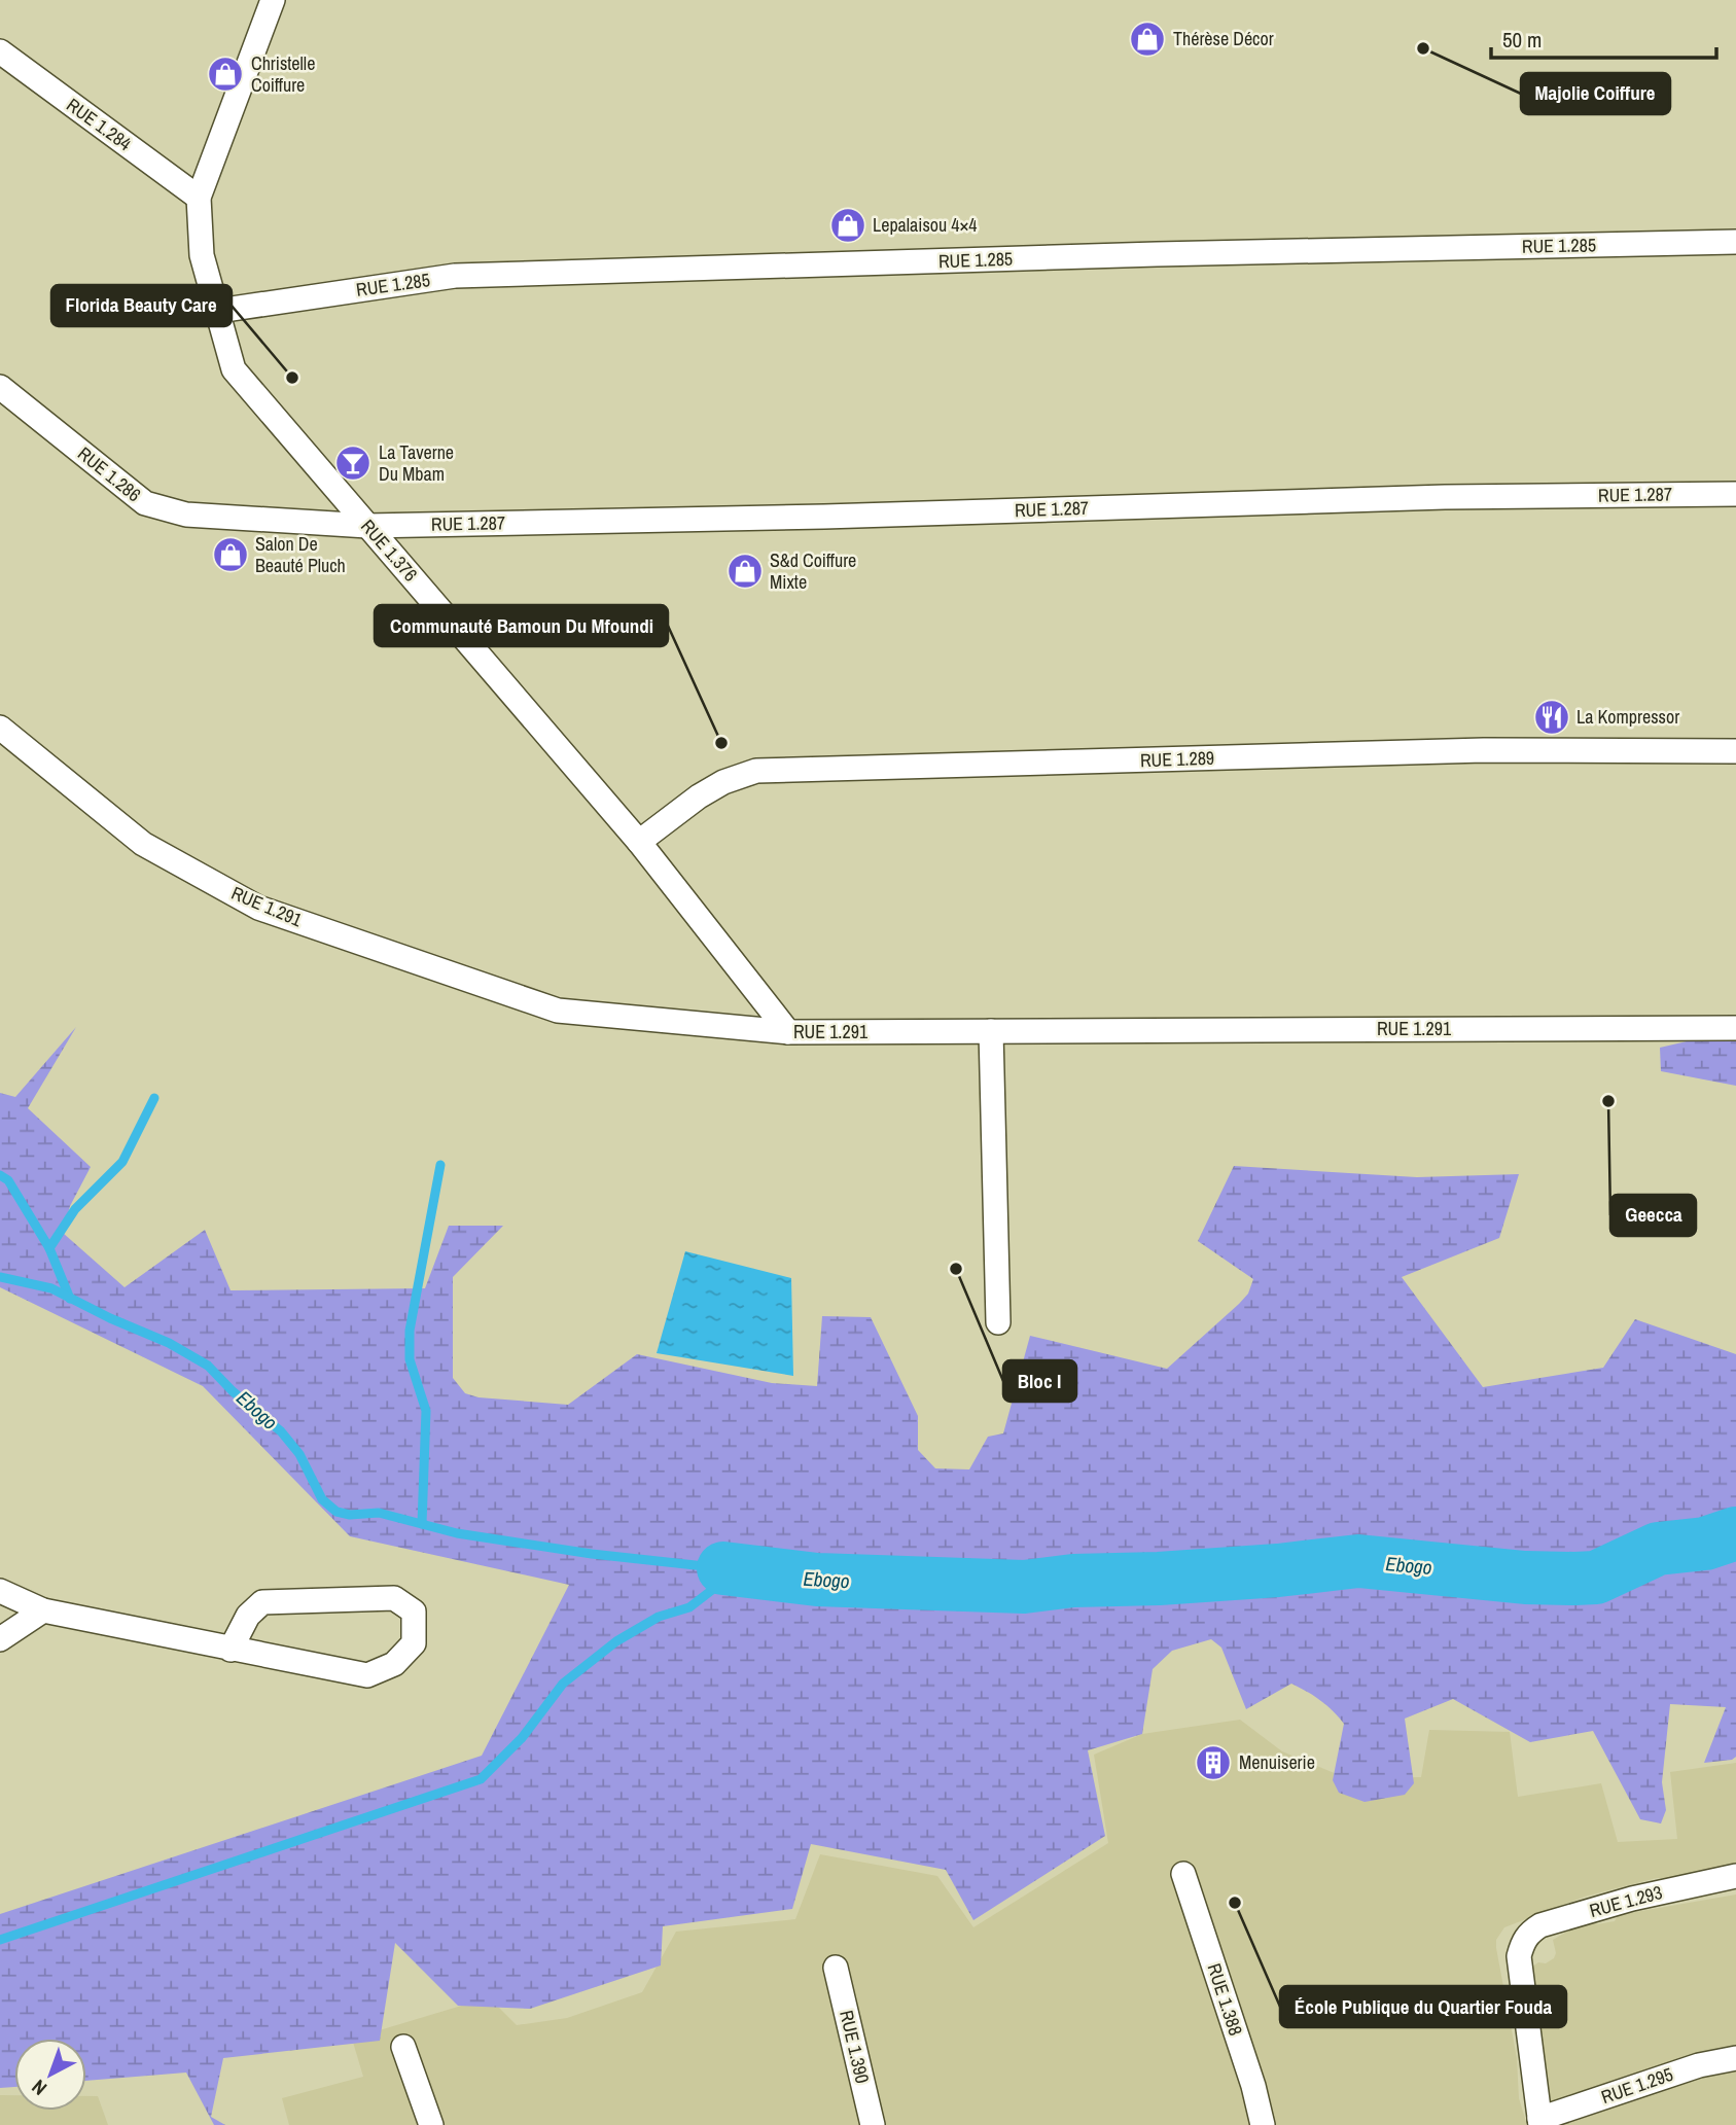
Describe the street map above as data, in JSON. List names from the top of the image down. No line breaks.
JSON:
{"streets":{"street":["RUE 1.284","RUE 1.285","RUE 1.286","RUE 1.287","RUE 1.376","RUE 1.289","RUE 1.291","RUE 1.293","RUE 1.388","RUE 1.390","RUE 1.295"]},"crossings":[["RUE 1.284","RUE 1.376"],["RUE 1.285","RUE 1.376"],["RUE 1.286","RUE 1.287"],["RUE 1.286","RUE 1.376"],["RUE 1.287","RUE 1.376"],["RUE 1.376","RUE 1.289"],["RUE 1.376","RUE 1.291"],["RUE 1.293","RUE 1.295"]],"water":["Ebogo"],"places":{"shop":["Thérèse Décor","Christelle Coiffure","Lepalaisou 4×4","Salon De Beauté Pluch","S&d Coiffure Mixte"],"other":["Majolie Coiffure","Florida Beauty Care","Communauté Bamoun Du Mfoundi","Geecca","Bloc I","École Publique du Quartier Fouda"],"bar":["La Taverne Du Mbam"],"restaurant":["La Kompressor"],"building":["Menuiserie"]},"scale_bar":"50 m","north":"bottom left"}
